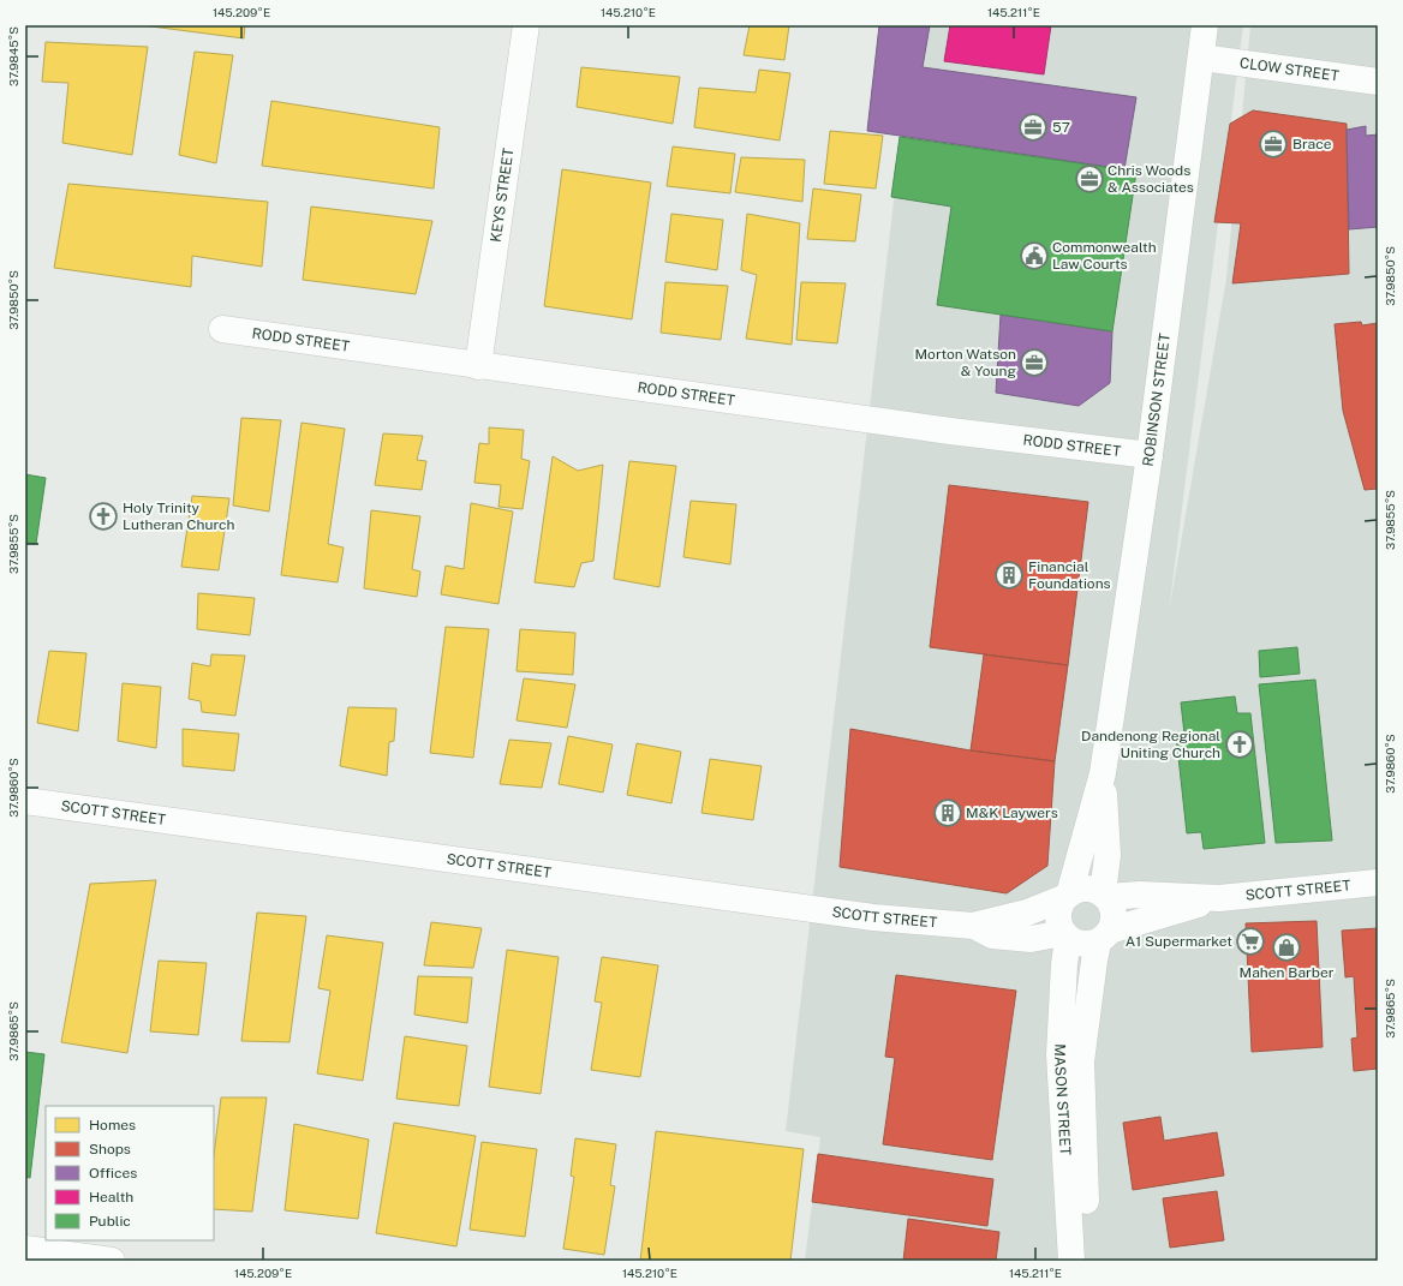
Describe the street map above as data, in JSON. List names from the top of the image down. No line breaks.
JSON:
{"streets":{"street":["CLOW STREET","KEYS STREET","RODD STREET","ROBINSON STREET","SCOTT STREET","MASON STREET"]},"crossings":[["CLOW STREET","ROBINSON STREET"],["KEYS STREET","RODD STREET"],["RODD STREET","ROBINSON STREET"],["ROBINSON STREET","SCOTT STREET"],["ROBINSON STREET","MASON STREET"],["SCOTT STREET","MASON STREET"]],"places":{"office":["57","Brace","Chris Woods & Associates","Morton Watson & Young"],"public building":["Commonwealth Law Courts"],"church":["Holy Trinity Lutheran Church","Dandenong Regional Uniting Church"],"building":["Financial Foundations","M&K Laywers"],"supermarket":["A1 Supermarket"],"shop":["Mahen Barber"]},"legend":["Homes","Shops","Offices","Health","Public"],"coordinates":["145.209°E","145.210°E","145.211°E","37.9845°S","37.9850°S","37.9855°S","37.9860°S","37.9865°S"]}
